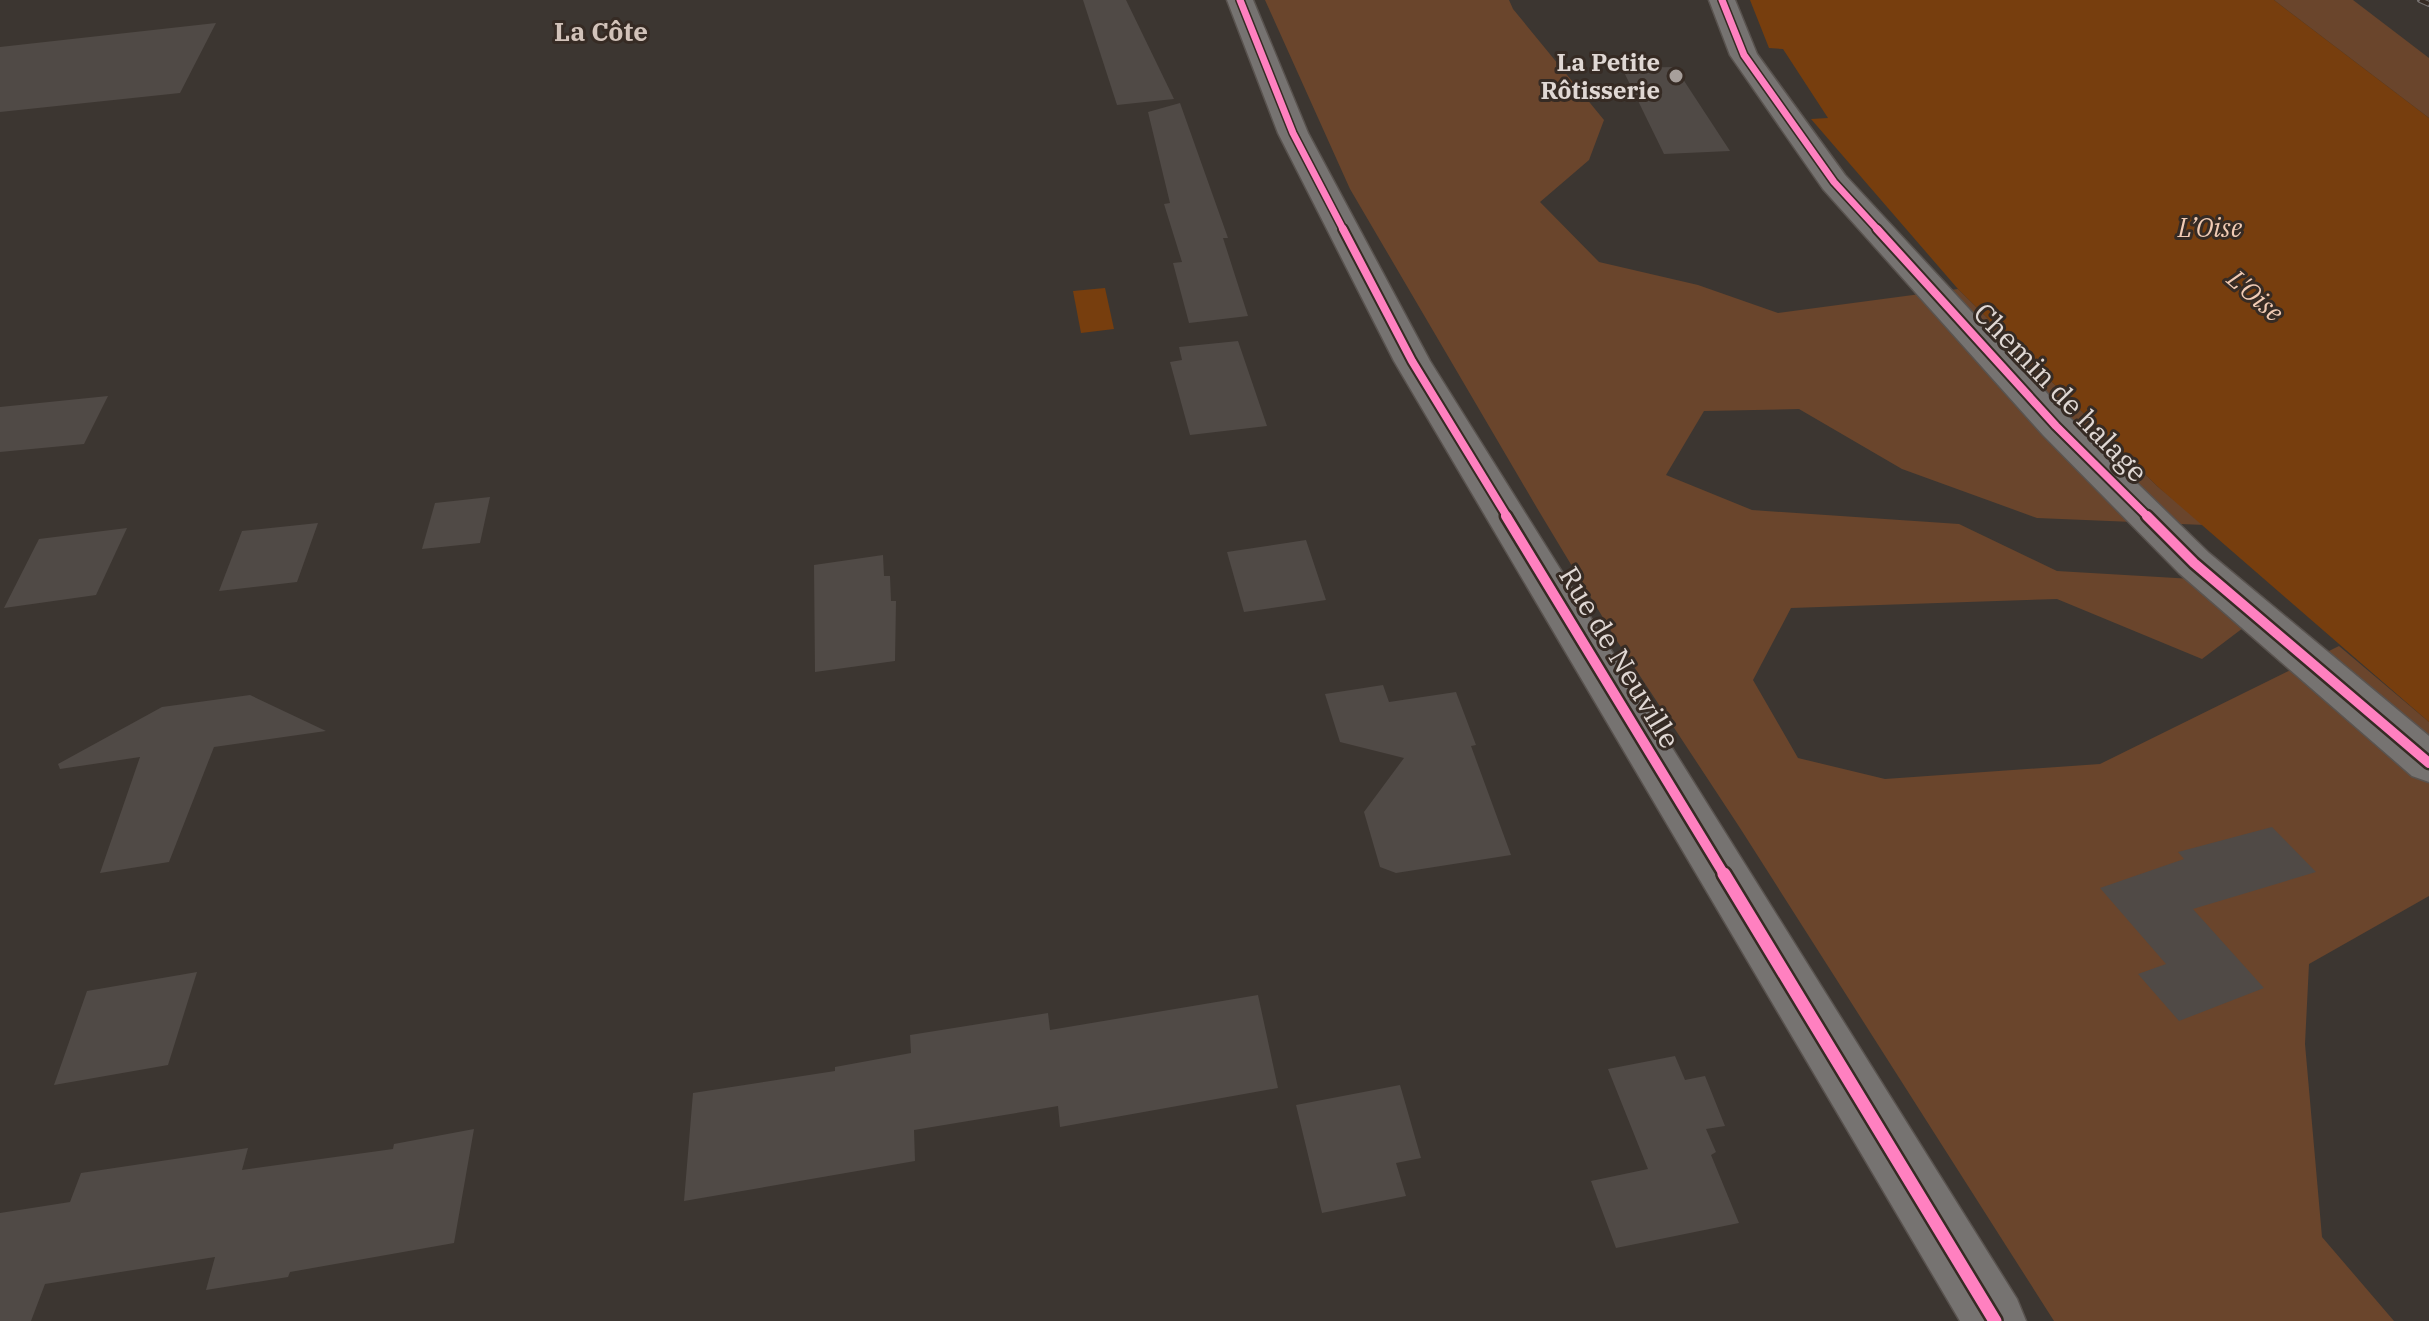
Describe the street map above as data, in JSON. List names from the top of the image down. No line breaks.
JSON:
{"streets":{"street":["Chemin de halage","Rue de Neuville"]},"districts":["La Côte"],"water":["L’Oise","L'Oise"],"places":["La Petite Rôtisserie"]}
